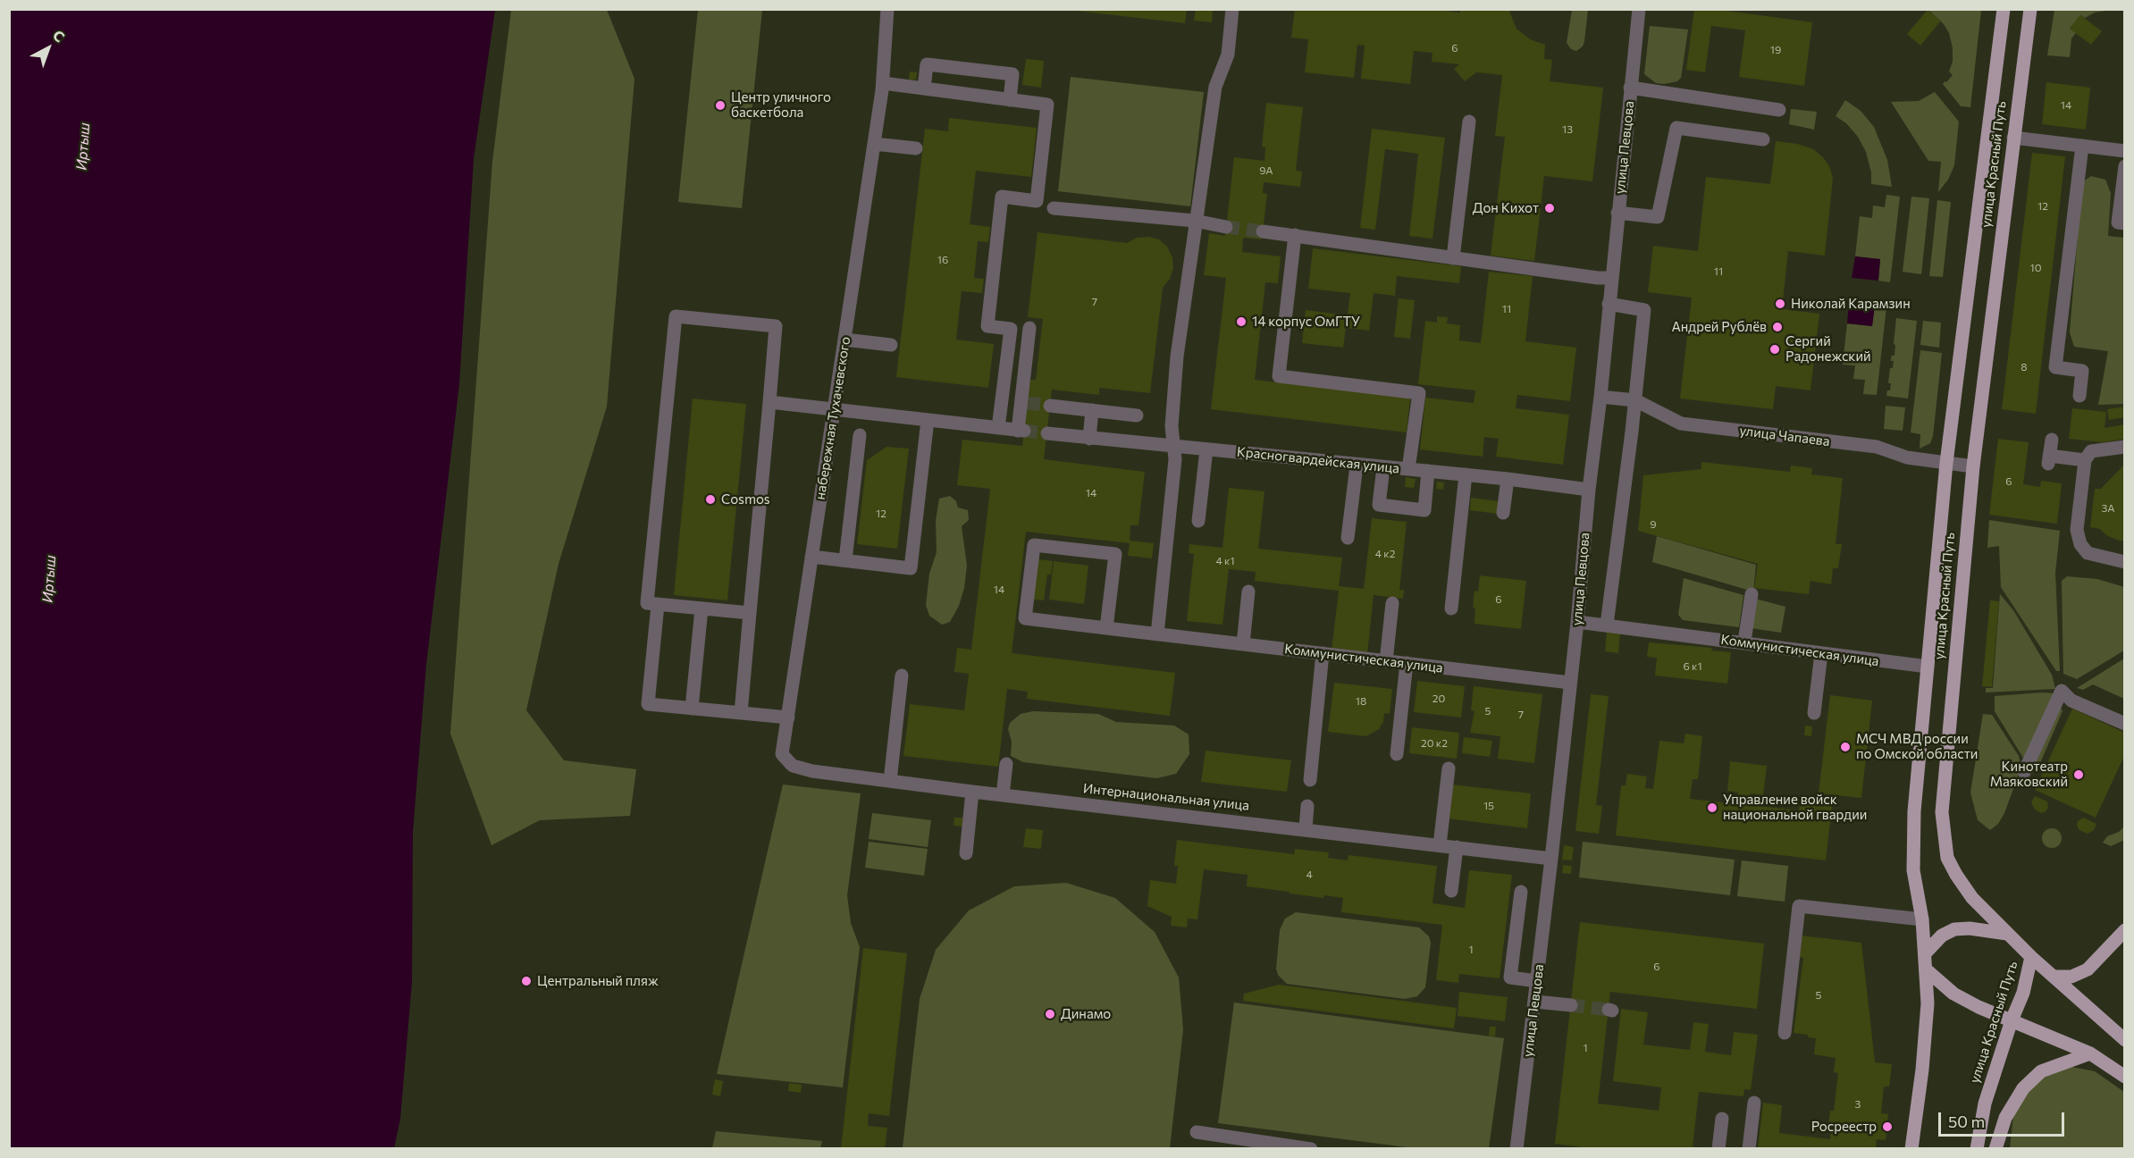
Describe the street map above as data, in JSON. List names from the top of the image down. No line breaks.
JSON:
{"streets":{"main road":["улица Красный Путь"],"street":["улица Певцова","набережная Тухачевского","улица Чапаева","Красногвардейская улица","Коммунистическая улица","Интернациональная улица"]},"crossings":[["улица Певцова","улица Чапаева"],["улица Певцова","Красногвардейская улица"],["улица Певцова","Коммунистическая улица"],["улица Певцова","Интернациональная улица"],["улица Красный Путь","улица Чапаева"],["улица Красный Путь","Коммунистическая улица"],["набережная Тухачевского","Интернациональная улица"]],"water":["Иртыш"],"places":["Центр уличного баскетбола","Дон Кихот","Николай Карамзин","14 корпус ОмГТУ","Андрей Рублёв","Сергий Радонежский","Cosmos","МСЧ МВД россии по Омской области","Кинотеатр Маяковский","Управление войск национальной гвардии","Центральный пляж","Динамо","Росреестр"],"house_numbers":["6","19","14","13","9А","12","16","10","11","7","11","8","6","14","3А","12","9","4 к2","4 к1","14","6","6 к1","20","18","5","7","20 к2","15","4","1","6","5","1","3"],"scale_bar":"50 m","north":"top right"}
